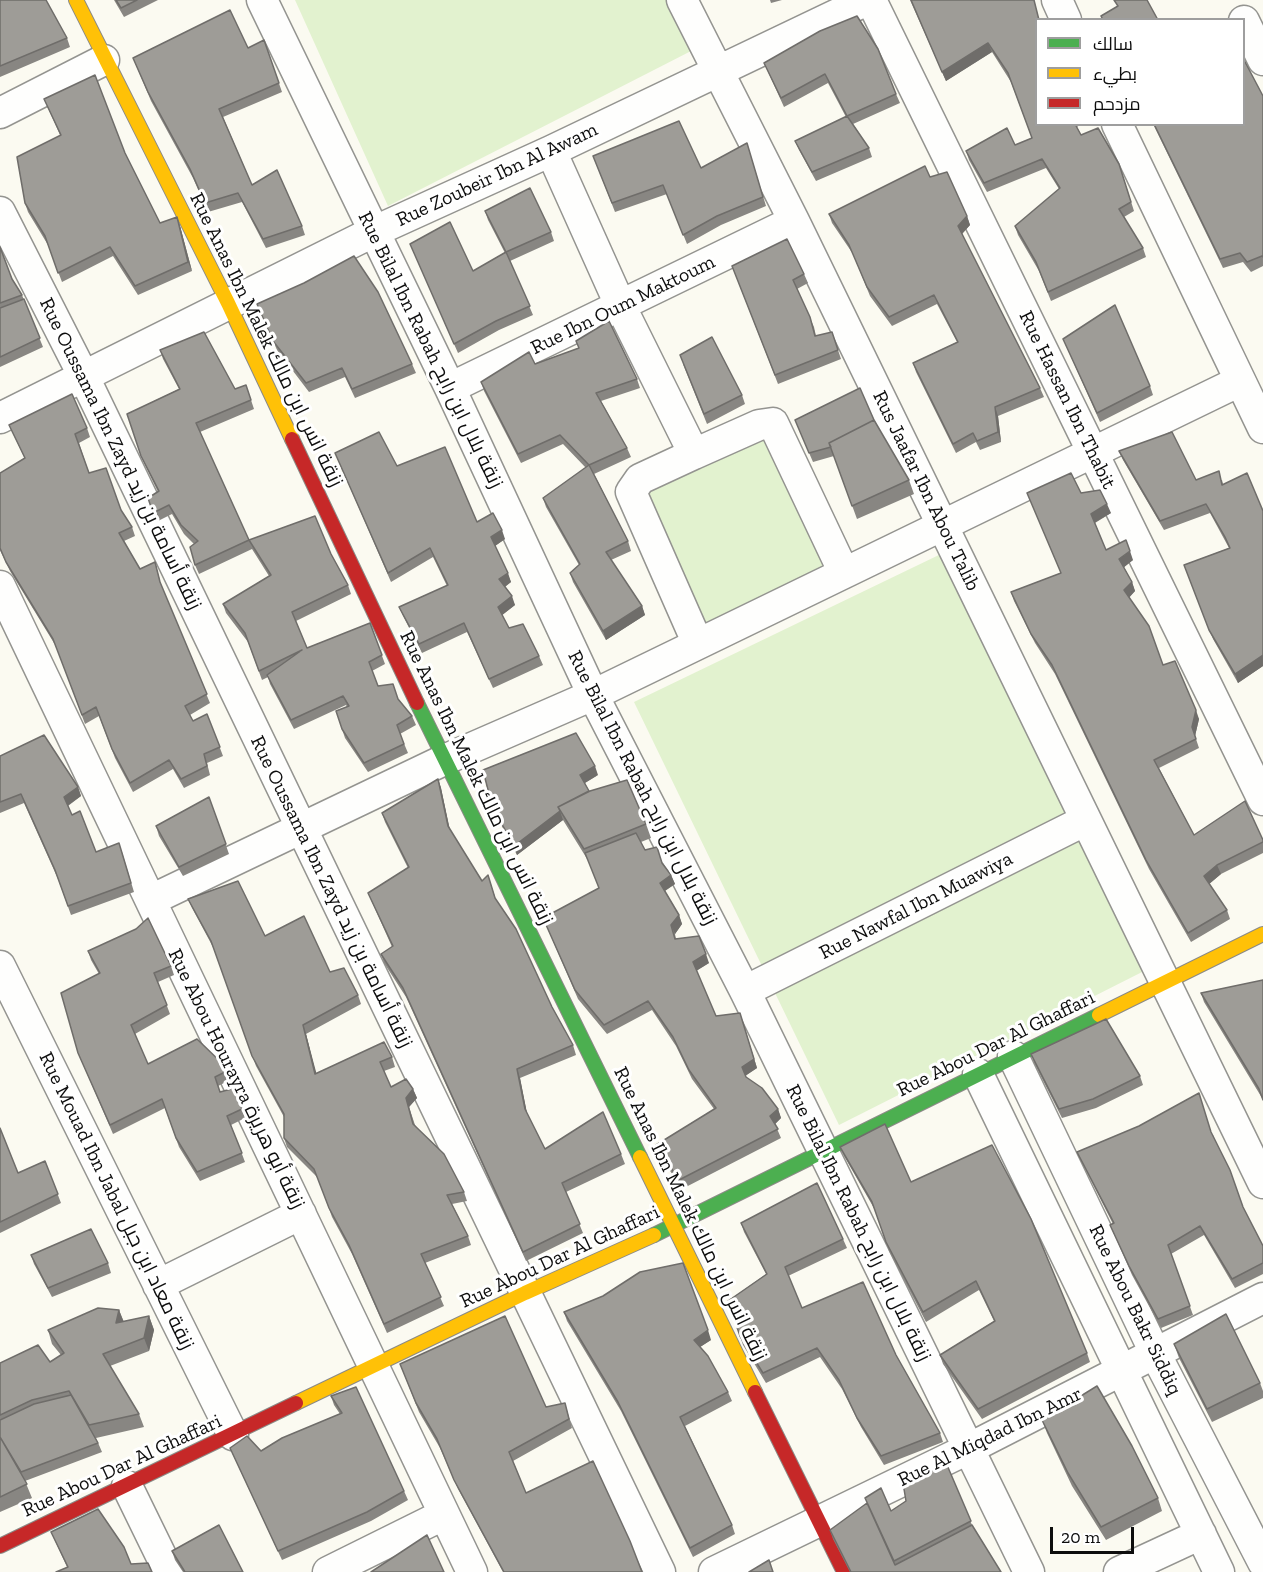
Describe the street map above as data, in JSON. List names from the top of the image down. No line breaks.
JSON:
{"streets":{"street":["Rue Zoubeir Ibn Al Awam","Rue Ibn Oum Maktoum","Rue Anas Ibn Malek زنقة انس ابن مالك","Rue Bilal Ibn Rabah زنقة بلال ابن رابح","Rue Hassan Ibn Thabit","Rue Oussama Ibn Zayd زنقة أسامة بن زيد","Rus Jaafar Ibn Abou Talib","Rue Nawfal Ibn Muawiya","Rue Abou Dar Al Ghaffari","Rue Abou Hourayra زنقة أبو هريرة","Rue Mouad Ibn Jabal زنقة معاد ابن جبل","Rue Abou Bakr Siddiq","Rue Al Miqdad Ibn Amr"]},"crossings":[["Rue Zoubeir Ibn Al Awam","Rue Anas Ibn Malek زنقة انس ابن مالك"],["Rue Zoubeir Ibn Al Awam","Rue Bilal Ibn Rabah زنقة بلال ابن رابح"],["Rue Zoubeir Ibn Al Awam","Rue Hassan Ibn Thabit"],["Rue Zoubeir Ibn Al Awam","Rue Oussama Ibn Zayd زنقة أسامة بن زيد"],["Rue Zoubeir Ibn Al Awam","Rus Jaafar Ibn Abou Talib"],["Rue Ibn Oum Maktoum","Rue Bilal Ibn Rabah زنقة بلال ابن رابح"],["Rue Ibn Oum Maktoum","Rus Jaafar Ibn Abou Talib"],["Rue Anas Ibn Malek زنقة انس ابن مالك","Rue Abou Dar Al Ghaffari"],["Rue Anas Ibn Malek زنقة انس ابن مالك","Rue Al Miqdad Ibn Amr"],["Rue Bilal Ibn Rabah زنقة بلال ابن رابح","Rue Nawfal Ibn Muawiya"],["Rue Bilal Ibn Rabah زنقة بلال ابن رابح","Rue Abou Dar Al Ghaffari"],["Rue Bilal Ibn Rabah زنقة بلال ابن رابح","Rue Al Miqdad Ibn Amr"],["Rue Oussama Ibn Zayd زنقة أسامة بن زيد","Rue Abou Dar Al Ghaffari"],["Rus Jaafar Ibn Abou Talib","Rue Nawfal Ibn Muawiya"],["Rus Jaafar Ibn Abou Talib","Rue Abou Dar Al Ghaffari"],["Rue Abou Dar Al Ghaffari","Rue Abou Hourayra زنقة أبو هريرة"],["Rue Abou Dar Al Ghaffari","Rue Mouad Ibn Jabal زنقة معاد ابن جبل"],["Rue Abou Dar Al Ghaffari","Rue Abou Bakr Siddiq"],["Rue Abou Bakr Siddiq","Rue Al Miqdad Ibn Amr"]],"legend":["سالك","بطيء","مزدحم"],"scale_bar":"20 m"}
